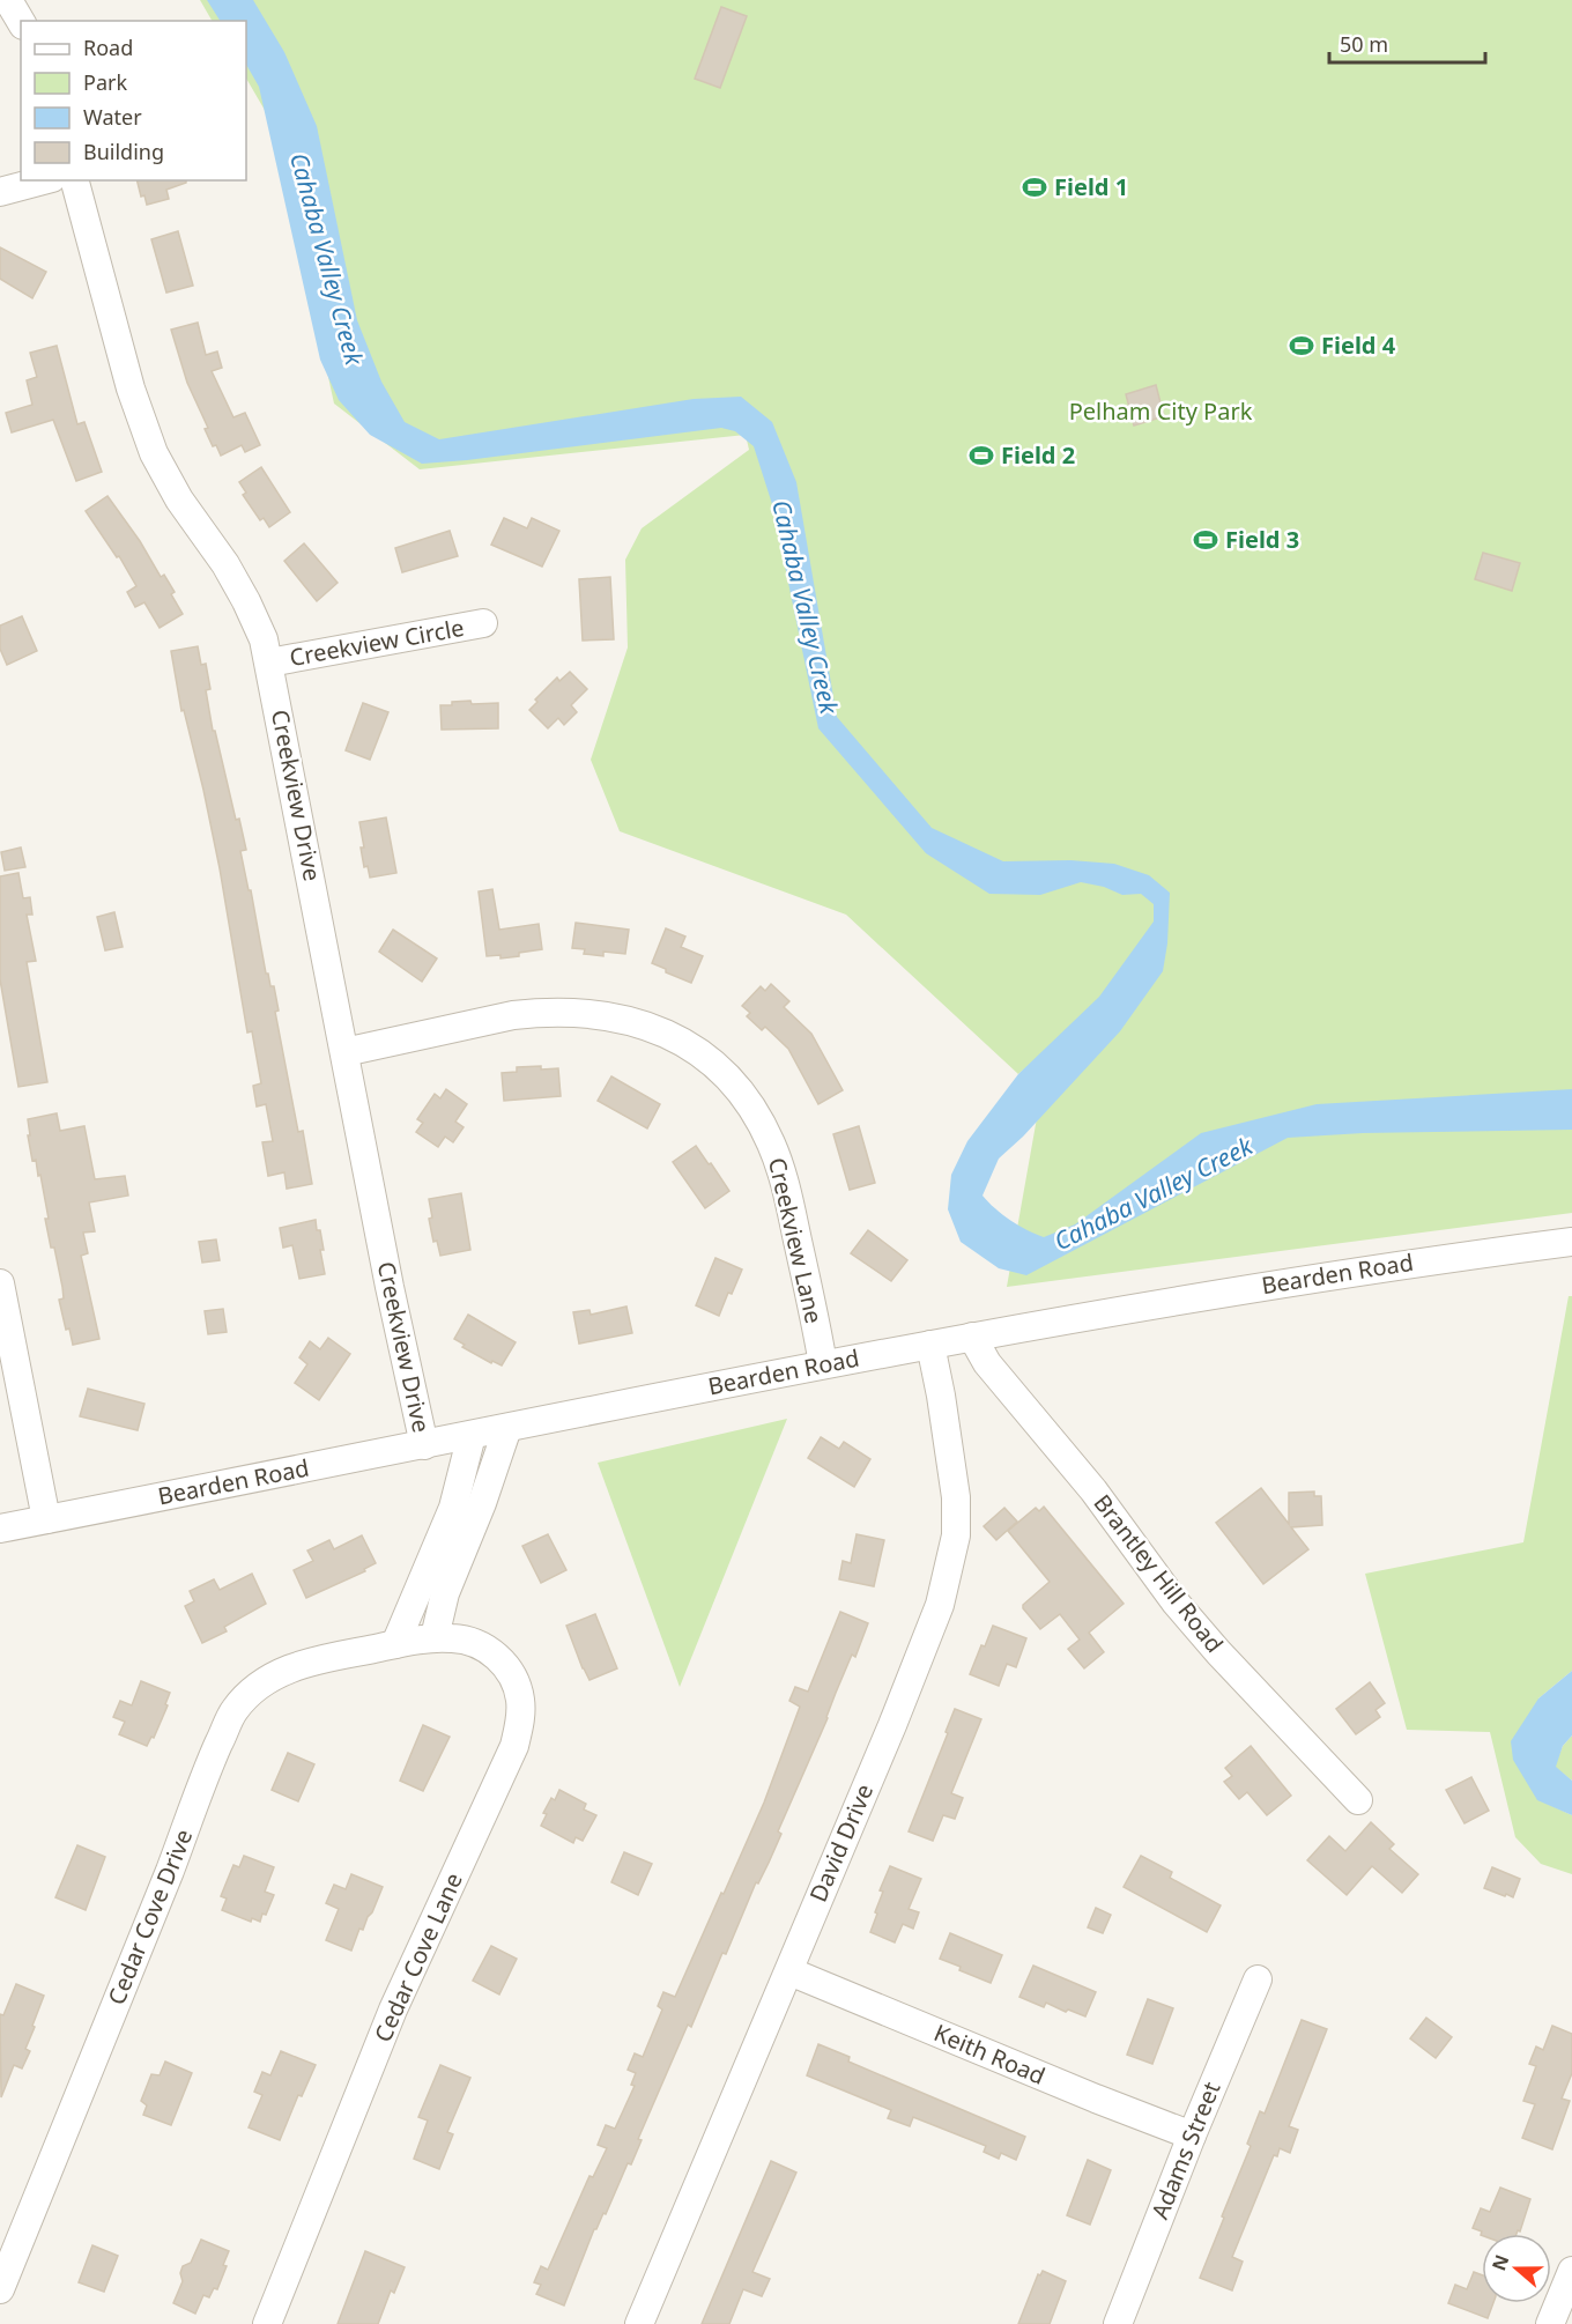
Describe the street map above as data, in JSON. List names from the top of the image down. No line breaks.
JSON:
{"streets":{"street":["Creekview Circle","Creekview Drive","Creekview Lane","Bearden Road","Brantley Hill Road","David Drive","Cedar Cove Drive","Cedar Cove Lane","Keith Road","Adams Street"]},"crossings":[["Creekview Circle","Creekview Drive"],["Creekview Drive","Creekview Lane"],["Creekview Drive","Bearden Road"],["Creekview Lane","Bearden Road"],["Bearden Road","Brantley Hill Road"],["Bearden Road","David Drive"],["David Drive","Keith Road"],["Cedar Cove Drive","Cedar Cove Lane"],["Keith Road","Adams Street"]],"water":["Cahaba Valley Creek"],"parks":["Pelham City Park"],"places":{"sports":["Field 1","Field 4","Field 2","Field 3"]},"legend":["Road","Park","Water","Building"],"scale_bar":"50 m","north":"left"}
